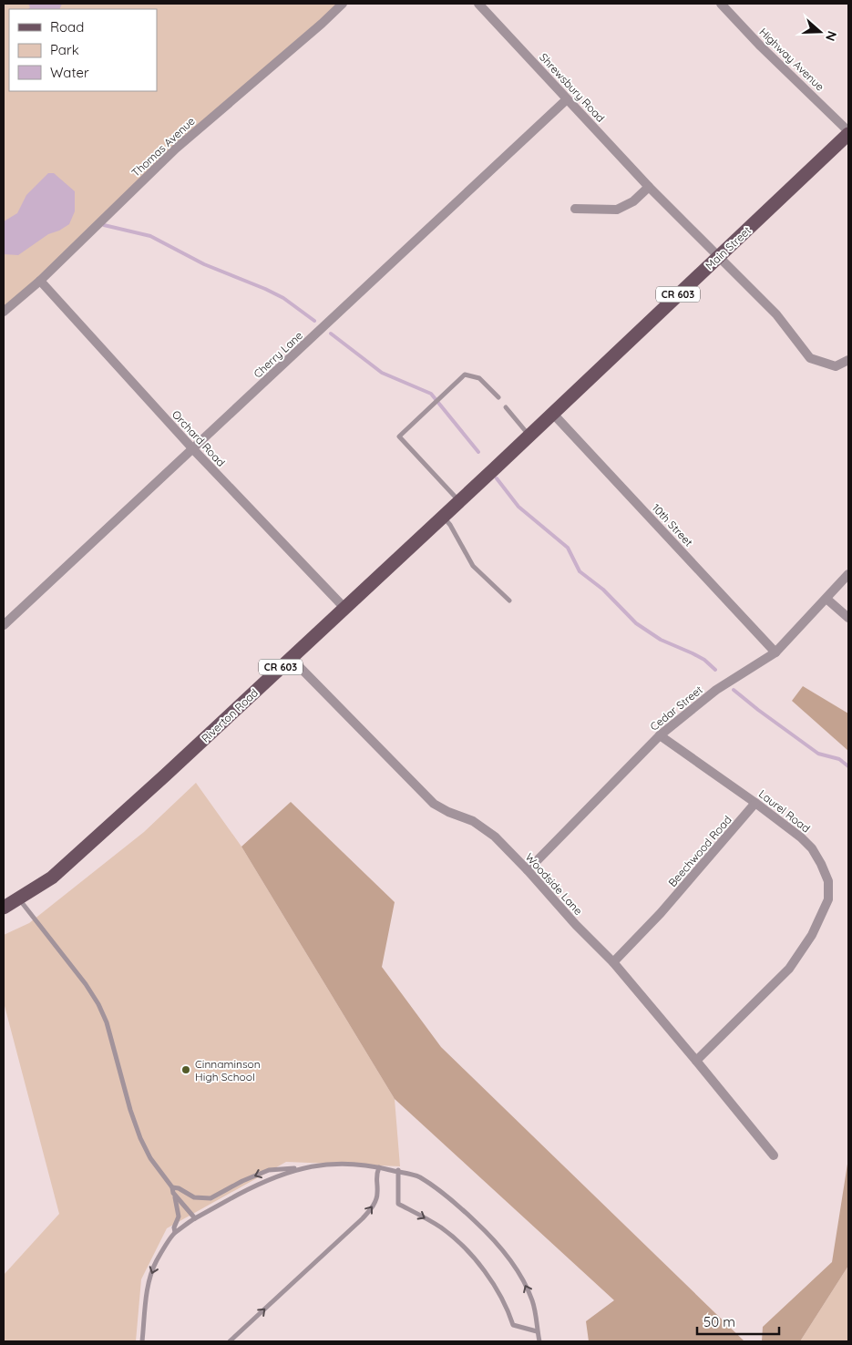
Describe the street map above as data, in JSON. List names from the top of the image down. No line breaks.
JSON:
{"streets":{"main road":["Main Street","CR 603","Riverton Road"],"street":["Highway Avenue","Shrewsbury Road","Thomas Avenue","Cherry Lane","Orchard Road","10th Street","Cedar Street","Laurel Road","Beechwood Road","Woodside Lane"]},"crossings":[["Highway Avenue","Main Street"],["Shrewsbury Road","Main Street"],["Shrewsbury Road","Cherry Lane"],["Thomas Avenue","Orchard Road"],["Main Street","10th Street"],["Main Street","Riverton Road"],["Cherry Lane","Orchard Road"],["Orchard Road","Riverton Road"],["10th Street","Cedar Street"],["Cedar Street","Laurel Road"],["Cedar Street","Woodside Lane"],["Riverton Road","Woodside Lane"],["Laurel Road","Beechwood Road"],["Laurel Road","Woodside Lane"],["Beechwood Road","Woodside Lane"]],"places":["Cinnaminson High School"],"legend":["Road","Park","Water"],"scale_bar":"50 m","north":"right"}
